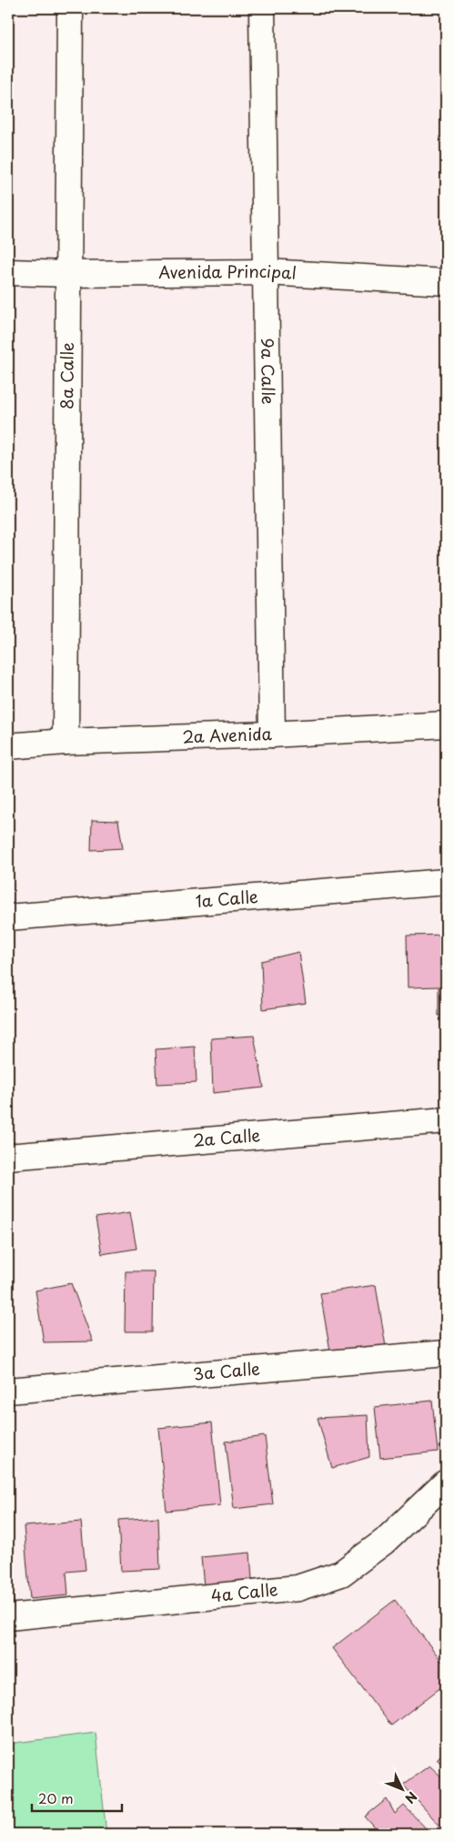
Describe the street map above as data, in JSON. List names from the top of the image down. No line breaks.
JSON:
{"streets":{"street":["Avenida Principal","9a Calle","8a Calle","2a Avenida","1a Calle","2a Calle","3a Calle","4a Calle"]},"crossings":[["Avenida Principal","9a Calle"],["Avenida Principal","8a Calle"],["9a Calle","2a Avenida"],["8a Calle","2a Avenida"]],"scale_bar":"20 m","north":"bottom right"}
